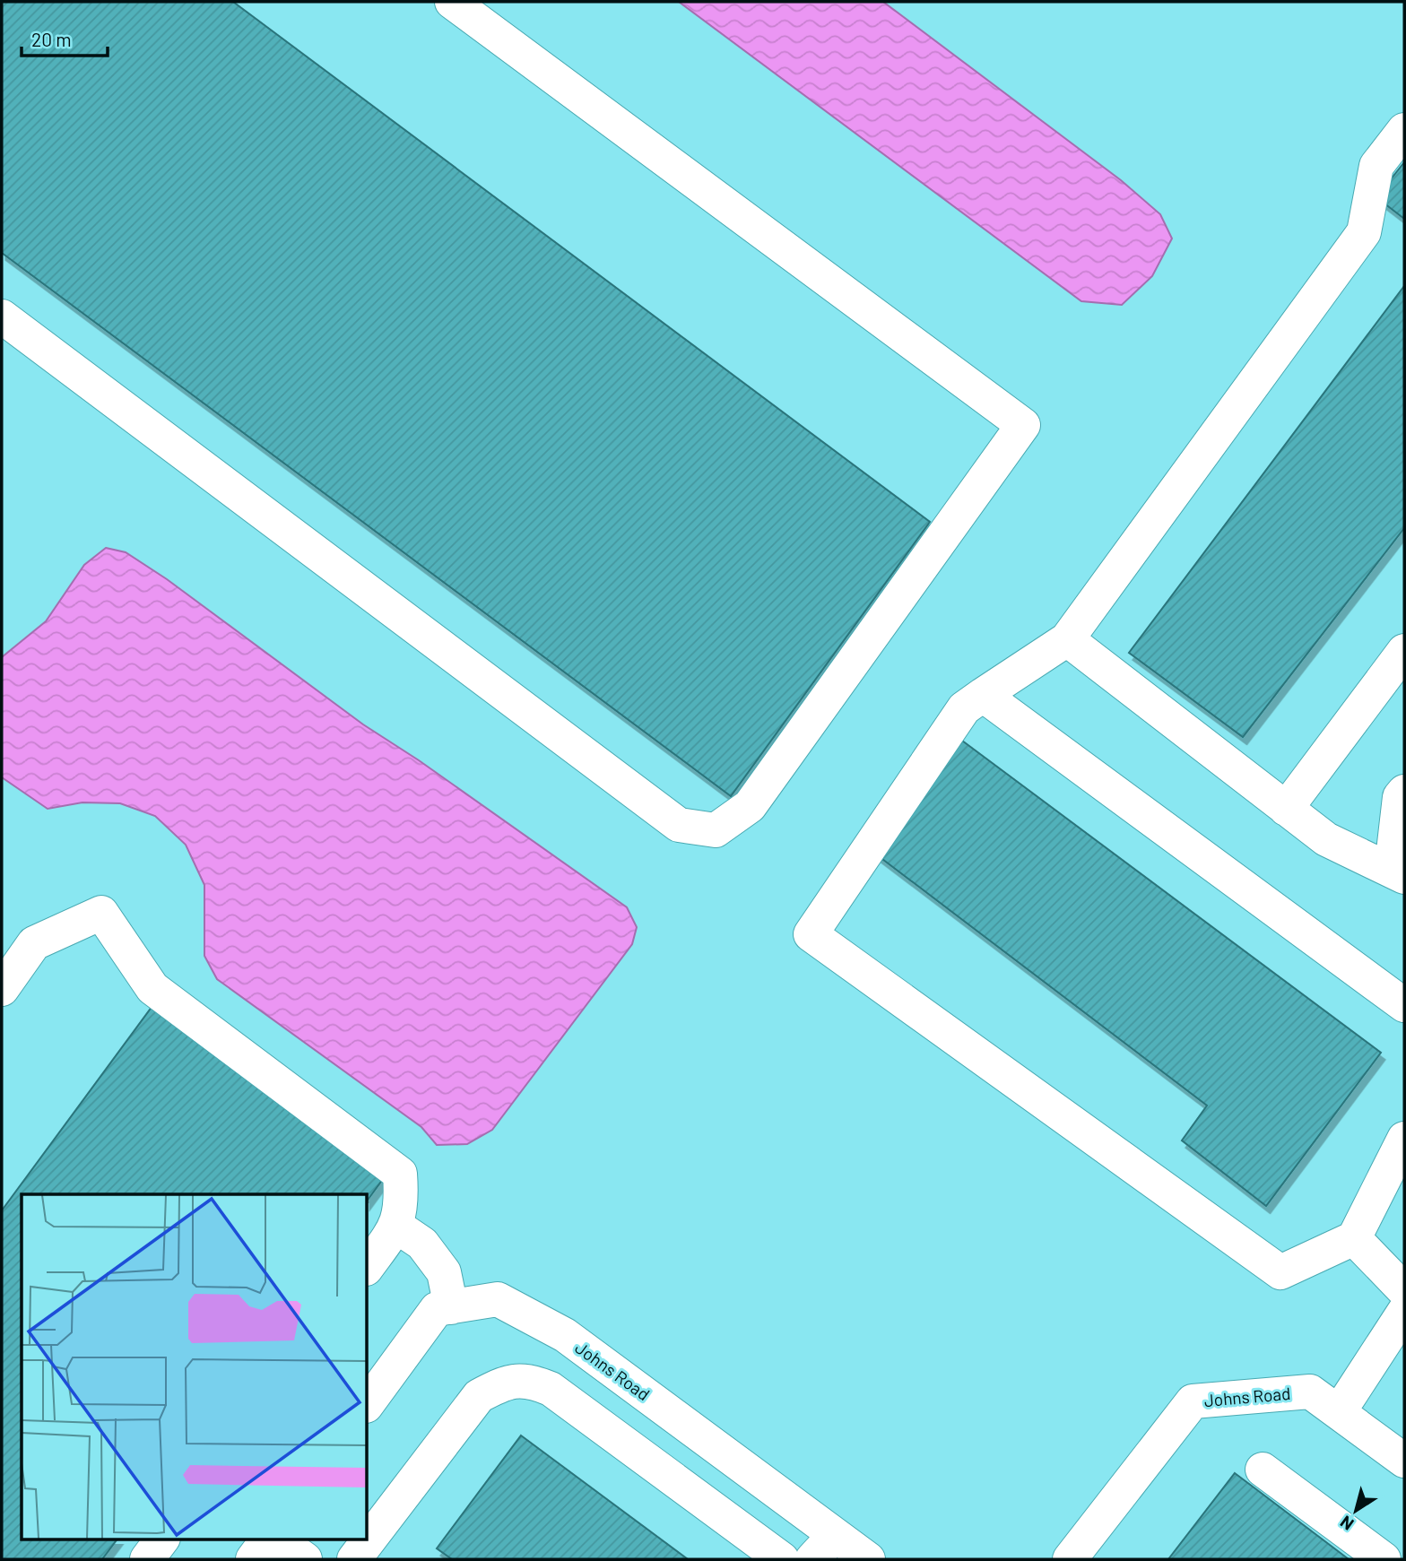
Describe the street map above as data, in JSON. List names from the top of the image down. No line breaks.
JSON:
{"streets":{"street":["Johns Road"]},"scale_bar":"20 m","north":"bottom left"}
